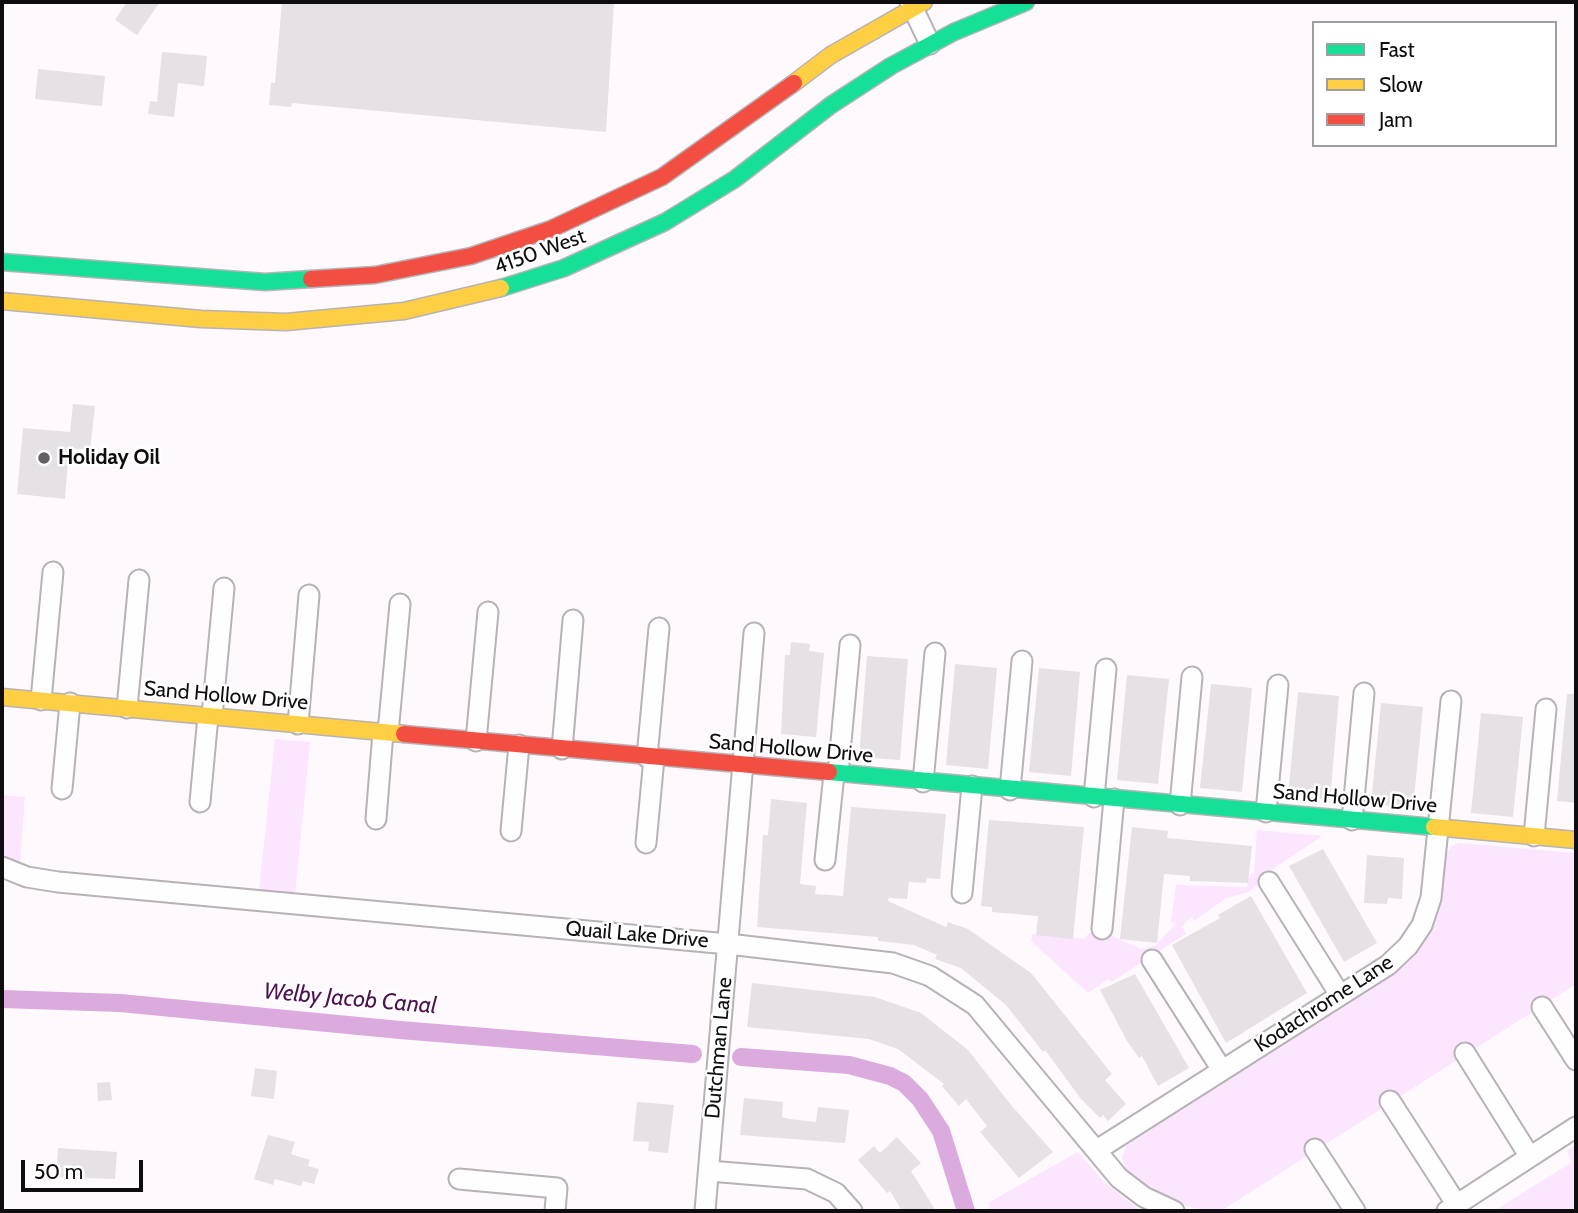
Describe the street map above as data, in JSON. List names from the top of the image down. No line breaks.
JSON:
{"streets":{"street":["4150 West","Sand Hollow Drive","Quail Lake Drive","Kodachrome Lane","Dutchman Lane"]},"crossings":[["Sand Hollow Drive","Kodachrome Lane"],["Sand Hollow Drive","Dutchman Lane"],["Quail Lake Drive","Kodachrome Lane"],["Quail Lake Drive","Dutchman Lane"]],"water":["Welby Jacob Canal"],"places":["Holiday Oil"],"legend":["Fast","Slow","Jam"],"scale_bar":"50 m"}
